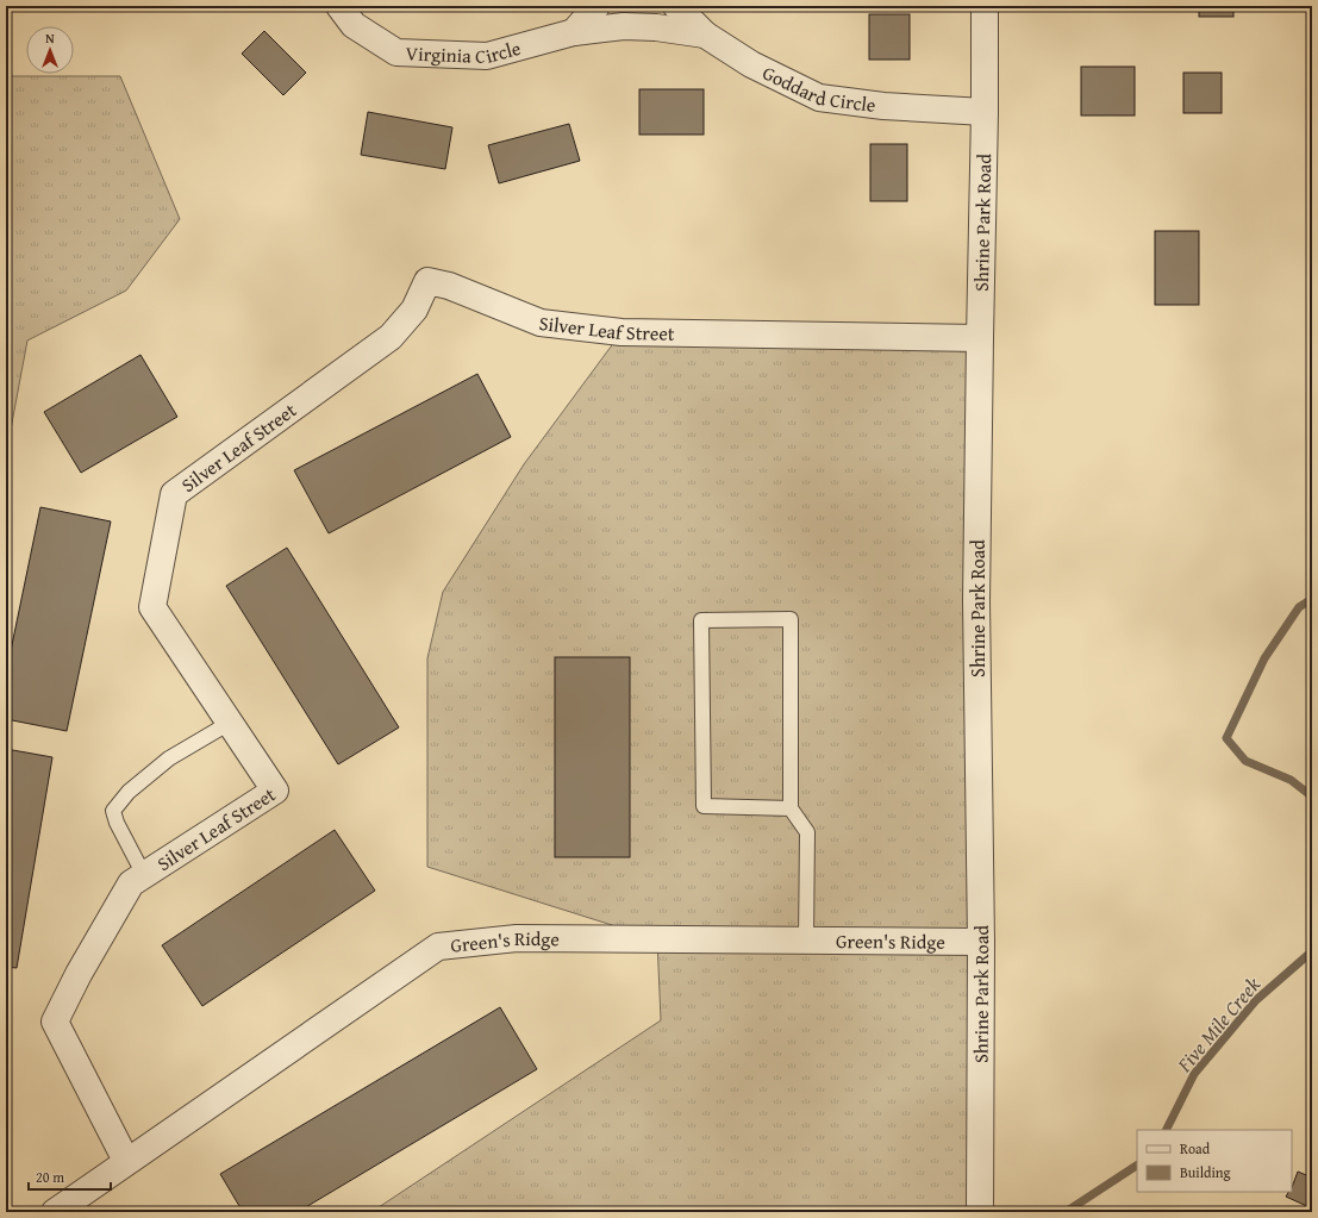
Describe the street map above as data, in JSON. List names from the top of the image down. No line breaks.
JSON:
{"streets":{"street":["Virginia Circle","Goddard Circle","Shrine Park Road","Silver Leaf Street","Green's Ridge"]},"crossings":[["Virginia Circle","Goddard Circle"],["Goddard Circle","Shrine Park Road"],["Shrine Park Road","Silver Leaf Street"],["Shrine Park Road","Green's Ridge"],["Silver Leaf Street","Green's Ridge"]],"water":["Five Mile Creek"],"legend":["Road","Building"],"scale_bar":"20 m","north":"top"}
